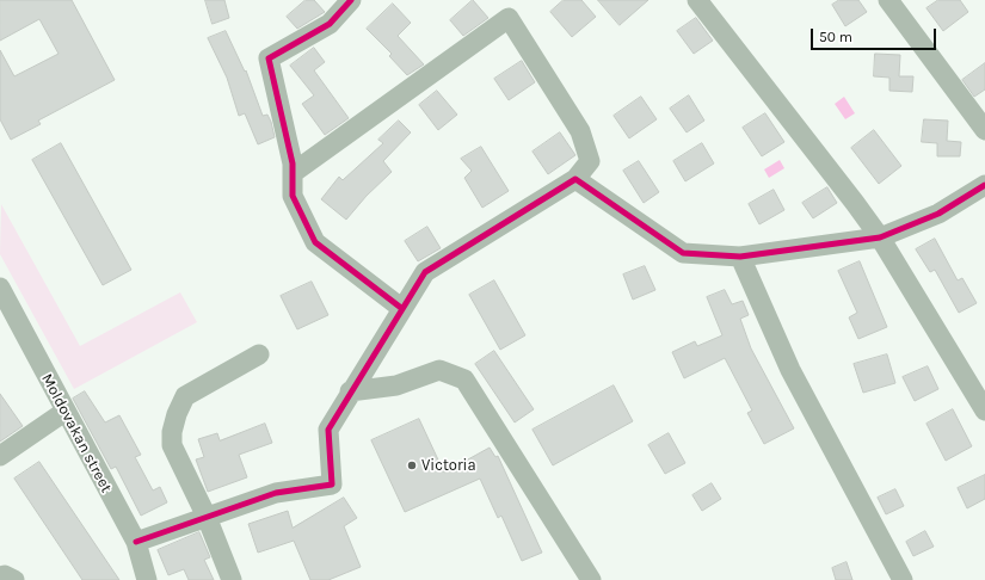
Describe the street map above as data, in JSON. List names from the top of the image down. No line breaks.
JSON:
{"streets":{"street":["Moldovakan street"]},"places":["Victoria"],"scale_bar":"50 m"}
